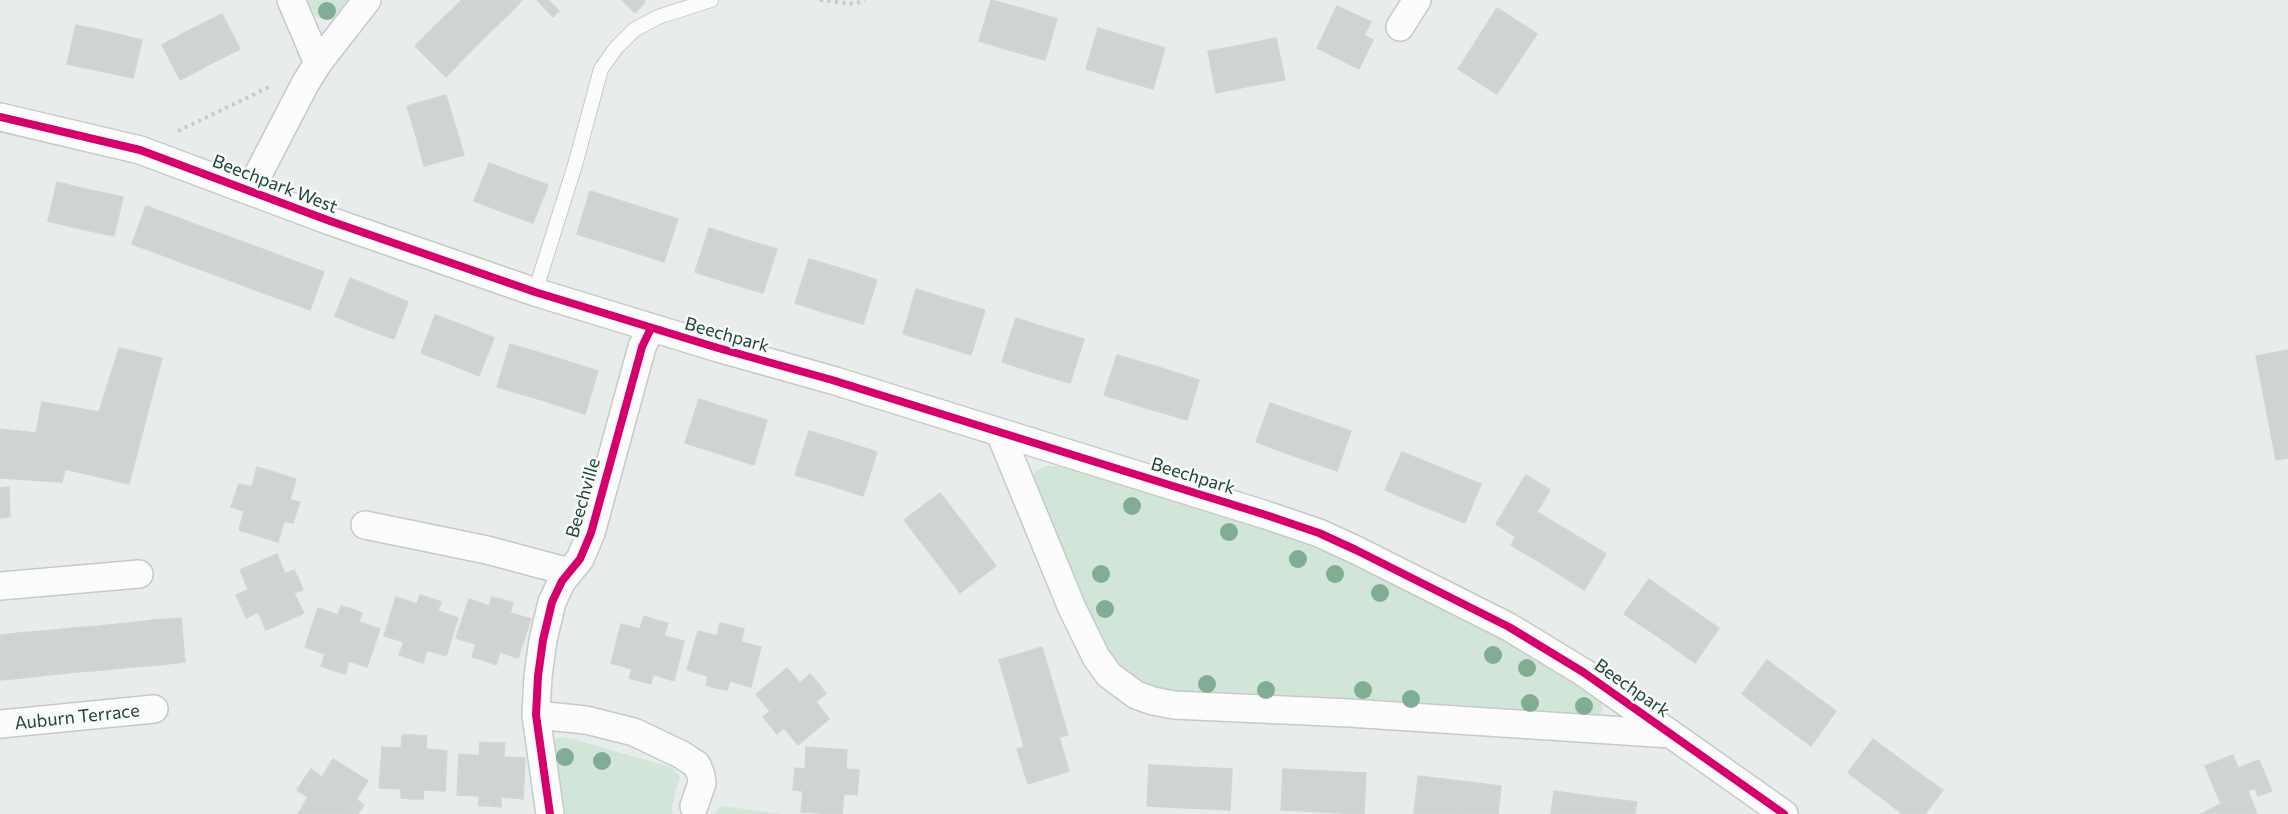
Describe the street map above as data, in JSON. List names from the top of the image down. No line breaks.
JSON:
{"streets":{"street":["Beechpark West","Beechpark","Beechville","Auburn Terrace"]},"crossings":[["Beechpark West","Beechpark"],["Beechpark","Beechville"]]}
